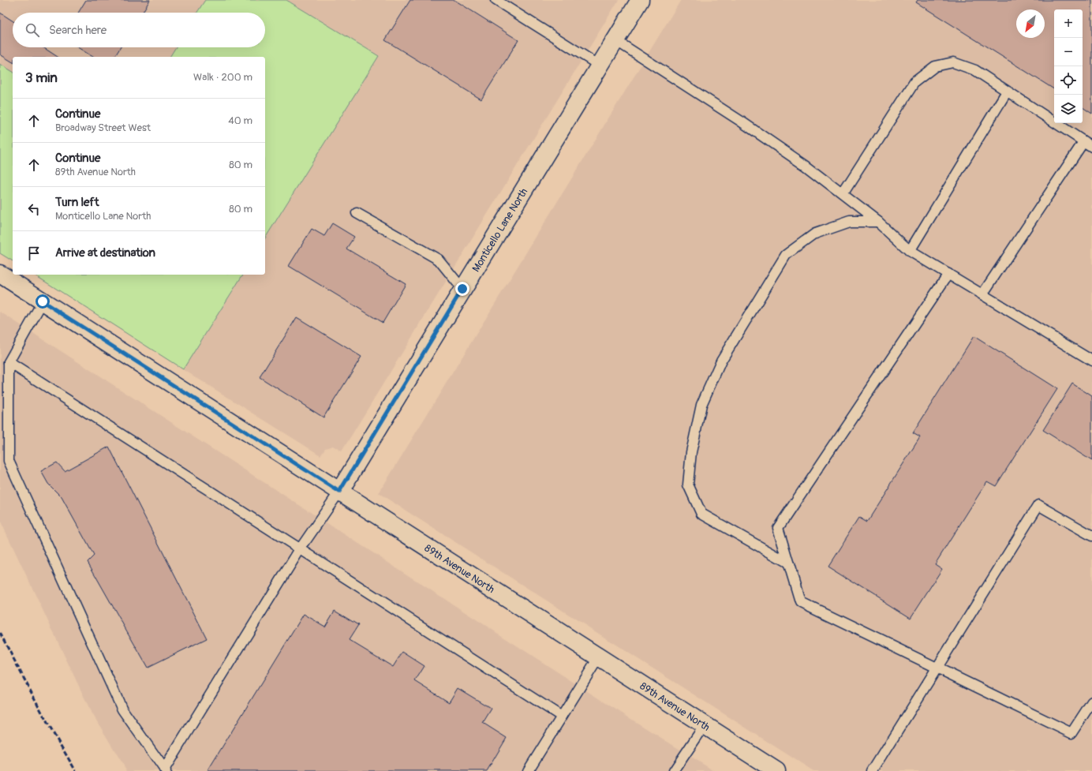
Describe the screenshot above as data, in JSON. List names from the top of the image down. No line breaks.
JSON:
{"streets":{"street":["Monticello Lane North","89th Avenue North"]},"crossings":[["Monticello Lane North","89th Avenue North"]],"north":"bottom left","page":{"map_buttons":["+","−"],"search":"Search here","heading":["3 min","Walk · 200 m"],"list":[["Continue","Broadway Street West","40 m"],["Continue","89th Avenue North","80 m"],["Turn left","Monticello Lane North","80 m"],"Arrive at destination"]}}
